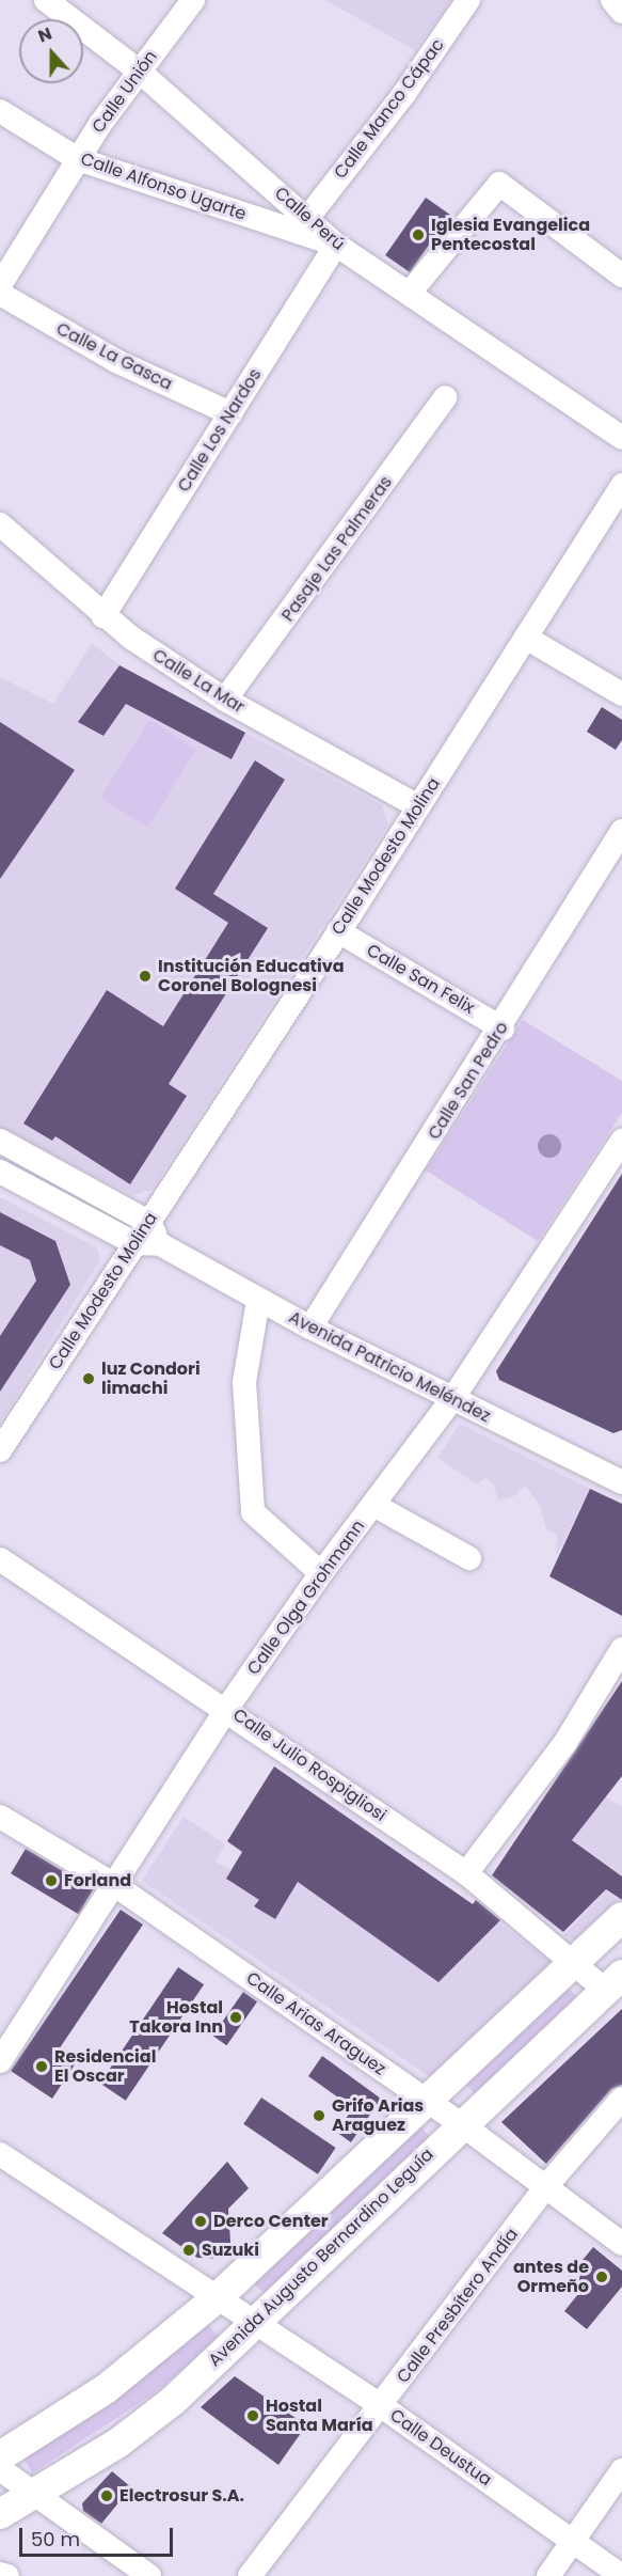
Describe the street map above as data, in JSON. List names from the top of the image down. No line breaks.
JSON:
{"streets":{"main road":["Avenida Augusto Bernardino Leguía"],"street":["Calle Unión","Calle Manco Cápac","Calle Alfonso Ugarte","Calle Perú","Calle La Gasca","Calle Los Nardos","Pasaje Las Palmeras","Calle La Mar","Calle Modesto Molina","Calle San Felix","Calle San Pedro","Avenida Patricio Meléndez","Calle Olga Grohmann","Calle Julio Rospigliosi","Calle Arias Araguez","Calle Presbítero Andía","Calle Deustua"]},"crossings":[["Calle Unión","Calle Alfonso Ugarte"],["Calle Unión","Calle Perú"],["Calle Manco Cápac","Calle Perú"],["Calle Alfonso Ugarte","Calle Perú"],["Calle Alfonso Ugarte","Calle Los Nardos"],["Calle Perú","Calle Los Nardos"],["Calle La Gasca","Calle Los Nardos"],["Calle Los Nardos","Calle La Mar"],["Pasaje Las Palmeras","Calle La Mar"],["Calle La Mar","Calle Modesto Molina"],["Calle Modesto Molina","Calle San Felix"],["Calle Modesto Molina","Avenida Patricio Meléndez"],["Calle San Felix","Calle San Pedro"],["Calle San Pedro","Avenida Patricio Meléndez"],["Avenida Patricio Meléndez","Calle Olga Grohmann"],["Calle Olga Grohmann","Calle Julio Rospigliosi"],["Calle Olga Grohmann","Calle Arias Araguez"],["Calle Julio Rospigliosi","Avenida Augusto Bernardino Leguía"],["Calle Arias Araguez","Avenida Augusto Bernardino Leguía"],["Calle Arias Araguez","Calle Presbítero Andía"],["Avenida Augusto Bernardino Leguía","Calle Deustua"],["Calle Presbítero Andía","Calle Deustua"]],"places":["Iglesia Evangelica Pentecostal","Institución Educativa Coronel Bolognesi","luz Condori limachi","Forland","Hostal Takora Inn","Residencial El Oscar","Grifo Arias Araguez","Derco Center","Suzuki","antes de Ormeño","Hostal Santa María","Electrosur S.A."],"scale_bar":"50 m","north":"top"}
